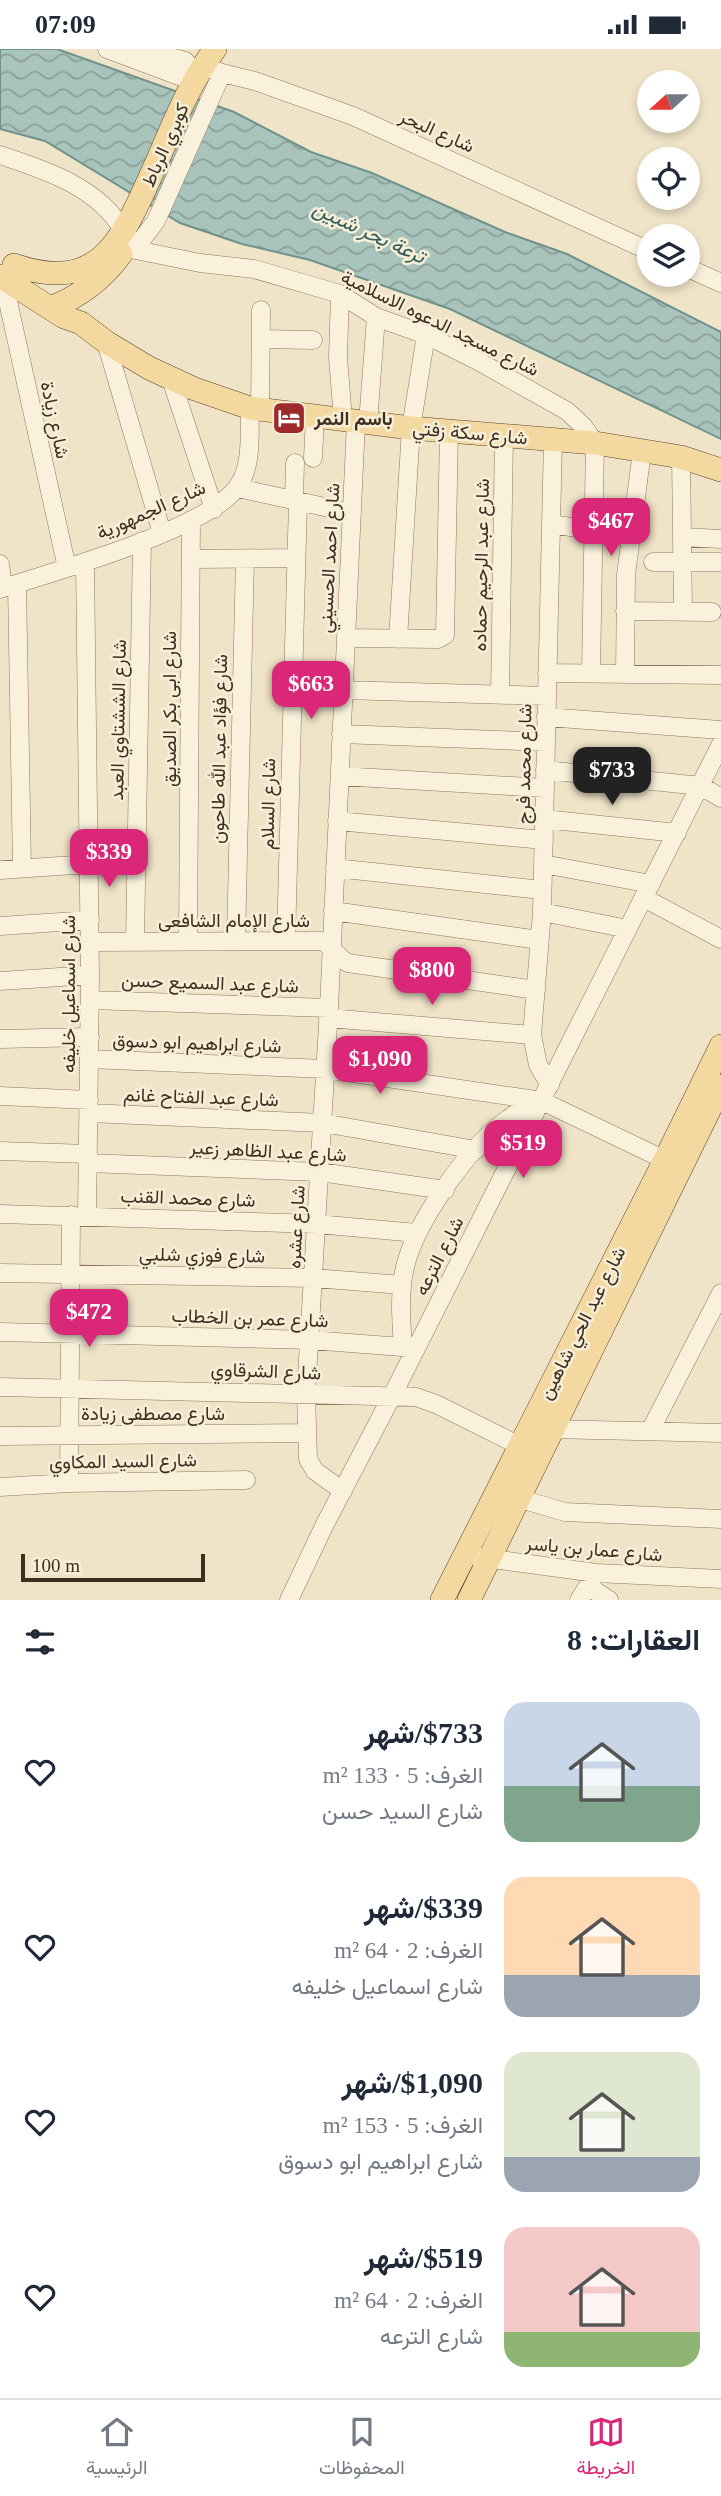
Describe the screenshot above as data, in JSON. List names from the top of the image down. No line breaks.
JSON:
{"streets":{"main road":["كوبري الرباط","شارع سكة زفتي","شارع عبد الحي شاهين"],"street":["شارع البحر","شارع مسجد الدعوه الاسلامية","شارع زيادة","شارع الجمهورية","شارع احمد الحسيني","شارع عبد الرحيم حماده","شارع ابى بكر الصديق","شارع الششتاوي العبد","شارع فؤاد عبد الله طاحون","شارع محمد فرج","شارع السلام","شارع الإمام الشافعى","شارع عبد السميع حسن","شارع اسماعيل خليفه","شارع ابراهيم ابو دسوق","شارع عبد الفتاح غانم","شارع عبد الظاهر زعير","شارع محمد القنب","شارع عشره","شارع فوزي شلبي","شارع الترعه","شارع عمر بن الخطاب","شارع الشرقاوي","شارع مصطفى زيادة","شارع السيد المكاوي","شارع عمار بن ياسر"]},"crossings":[["شارع البحر","كوبري الرباط"],["كوبري الرباط","شارع مسجد الدعوه الاسلامية"],["شارع مسجد الدعوه الاسلامية","شارع سكة زفتي"],["شارع زيادة","شارع سكة زفتي"],["شارع زيادة","شارع الجمهورية"],["شارع سكة زفتي","شارع احمد الحسيني"],["شارع سكة زفتي","شارع عبد الرحيم حماده"],["شارع سكة زفتي","شارع محمد فرج"],["شارع سكة زفتي","شارع السلام"],["شارع الجمهورية","شارع ابى بكر الصديق"],["شارع الجمهورية","شارع الششتاوي العبد"],["شارع الجمهورية","شارع اسماعيل خليفه"],["شارع احمد الحسيني","شارع الإمام الشافعى"],["شارع احمد الحسيني","شارع عشره"],["شارع ابى بكر الصديق","شارع الإمام الشافعى"],["شارع الششتاوي العبد","شارع الإمام الشافعى"],["شارع فؤاد عبد الله طاحون","شارع الإمام الشافعى"],["شارع محمد فرج","شارع الإمام الشافعى"],["شارع محمد فرج","شارع عبد السميع حسن"],["شارع محمد فرج","شارع ابراهيم ابو دسوق"],["شارع محمد فرج","شارع الترعه"],["شارع السلام","شارع الإمام الشافعى"],["شارع الإمام الشافعى","شارع اسماعيل خليفه"],["شارع الإمام الشافعى","شارع عشره"],["شارع عبد السميع حسن","شارع اسماعيل خليفه"],["شارع عبد السميع حسن","شارع عشره"],["شارع اسماعيل خليفه","شارع ابراهيم ابو دسوق"],["شارع اسماعيل خليفه","شارع عبد الفتاح غانم"],["شارع اسماعيل خليفه","شارع عبد الظاهر زعير"],["شارع اسماعيل خليفه","شارع محمد القنب"],["شارع اسماعيل خليفه","شارع فوزي شلبي"],["شارع اسماعيل خليفه","شارع عمر بن الخطاب"],["شارع اسماعيل خليفه","شارع الشرقاوي"],["شارع اسماعيل خليفه","شارع مصطفى زيادة"],["شارع اسماعيل خليفه","شارع السيد المكاوي"],["شارع ابراهيم ابو دسوق","شارع عشره"],["شارع ابراهيم ابو دسوق","شارع الترعه"],["شارع ابراهيم ابو دسوق","شارع عبد الحي شاهين"],["شارع عبد الفتاح غانم","شارع عشره"],["شارع عبد الظاهر زعير","شارع عشره"],["شارع محمد القنب","شارع عشره"],["شارع عشره","شارع فوزي شلبي"],["شارع عشره","شارع الترعه"],["شارع عشره","شارع عمر بن الخطاب"],["شارع عشره","شارع الشرقاوي"],["شارع عشره","شارع مصطفى زيادة"],["شارع الترعه","شارع عمر بن الخطاب"],["شارع الترعه","شارع الشرقاوي"],["شارع عبد الحي شاهين","شارع الشرقاوي"],["شارع عبد الحي شاهين","شارع عمار بن ياسر"]],"water":["ترعة بحر شبين"],"places":{"hotel":["باسم النمر"]},"scale_bar":"100 m","north":"left","page":{"status":"07:09","price":["$467","$663","$733","$339","$800","$1,090","$519","$472"],"scale":"100 m","heading":"العقارات: 8","list":[{"name":"$733/شهر","note":"الغرف: 5 · 133 m² · شارع السيد حسن"},{"name":"$339/شهر","note":"الغرف: 2 · 64 m² · شارع اسماعيل خليفه"},{"name":"$1,090/شهر","note":"الغرف: 5 · 153 m² · شارع ابراهيم ابو دسوق"},{"name":"$519/شهر","note":"الغرف: 2 · 64 m² · شارع الترعه"}],"tabs":["الخريطة","المحفوظات","الرئيسية"]}}
